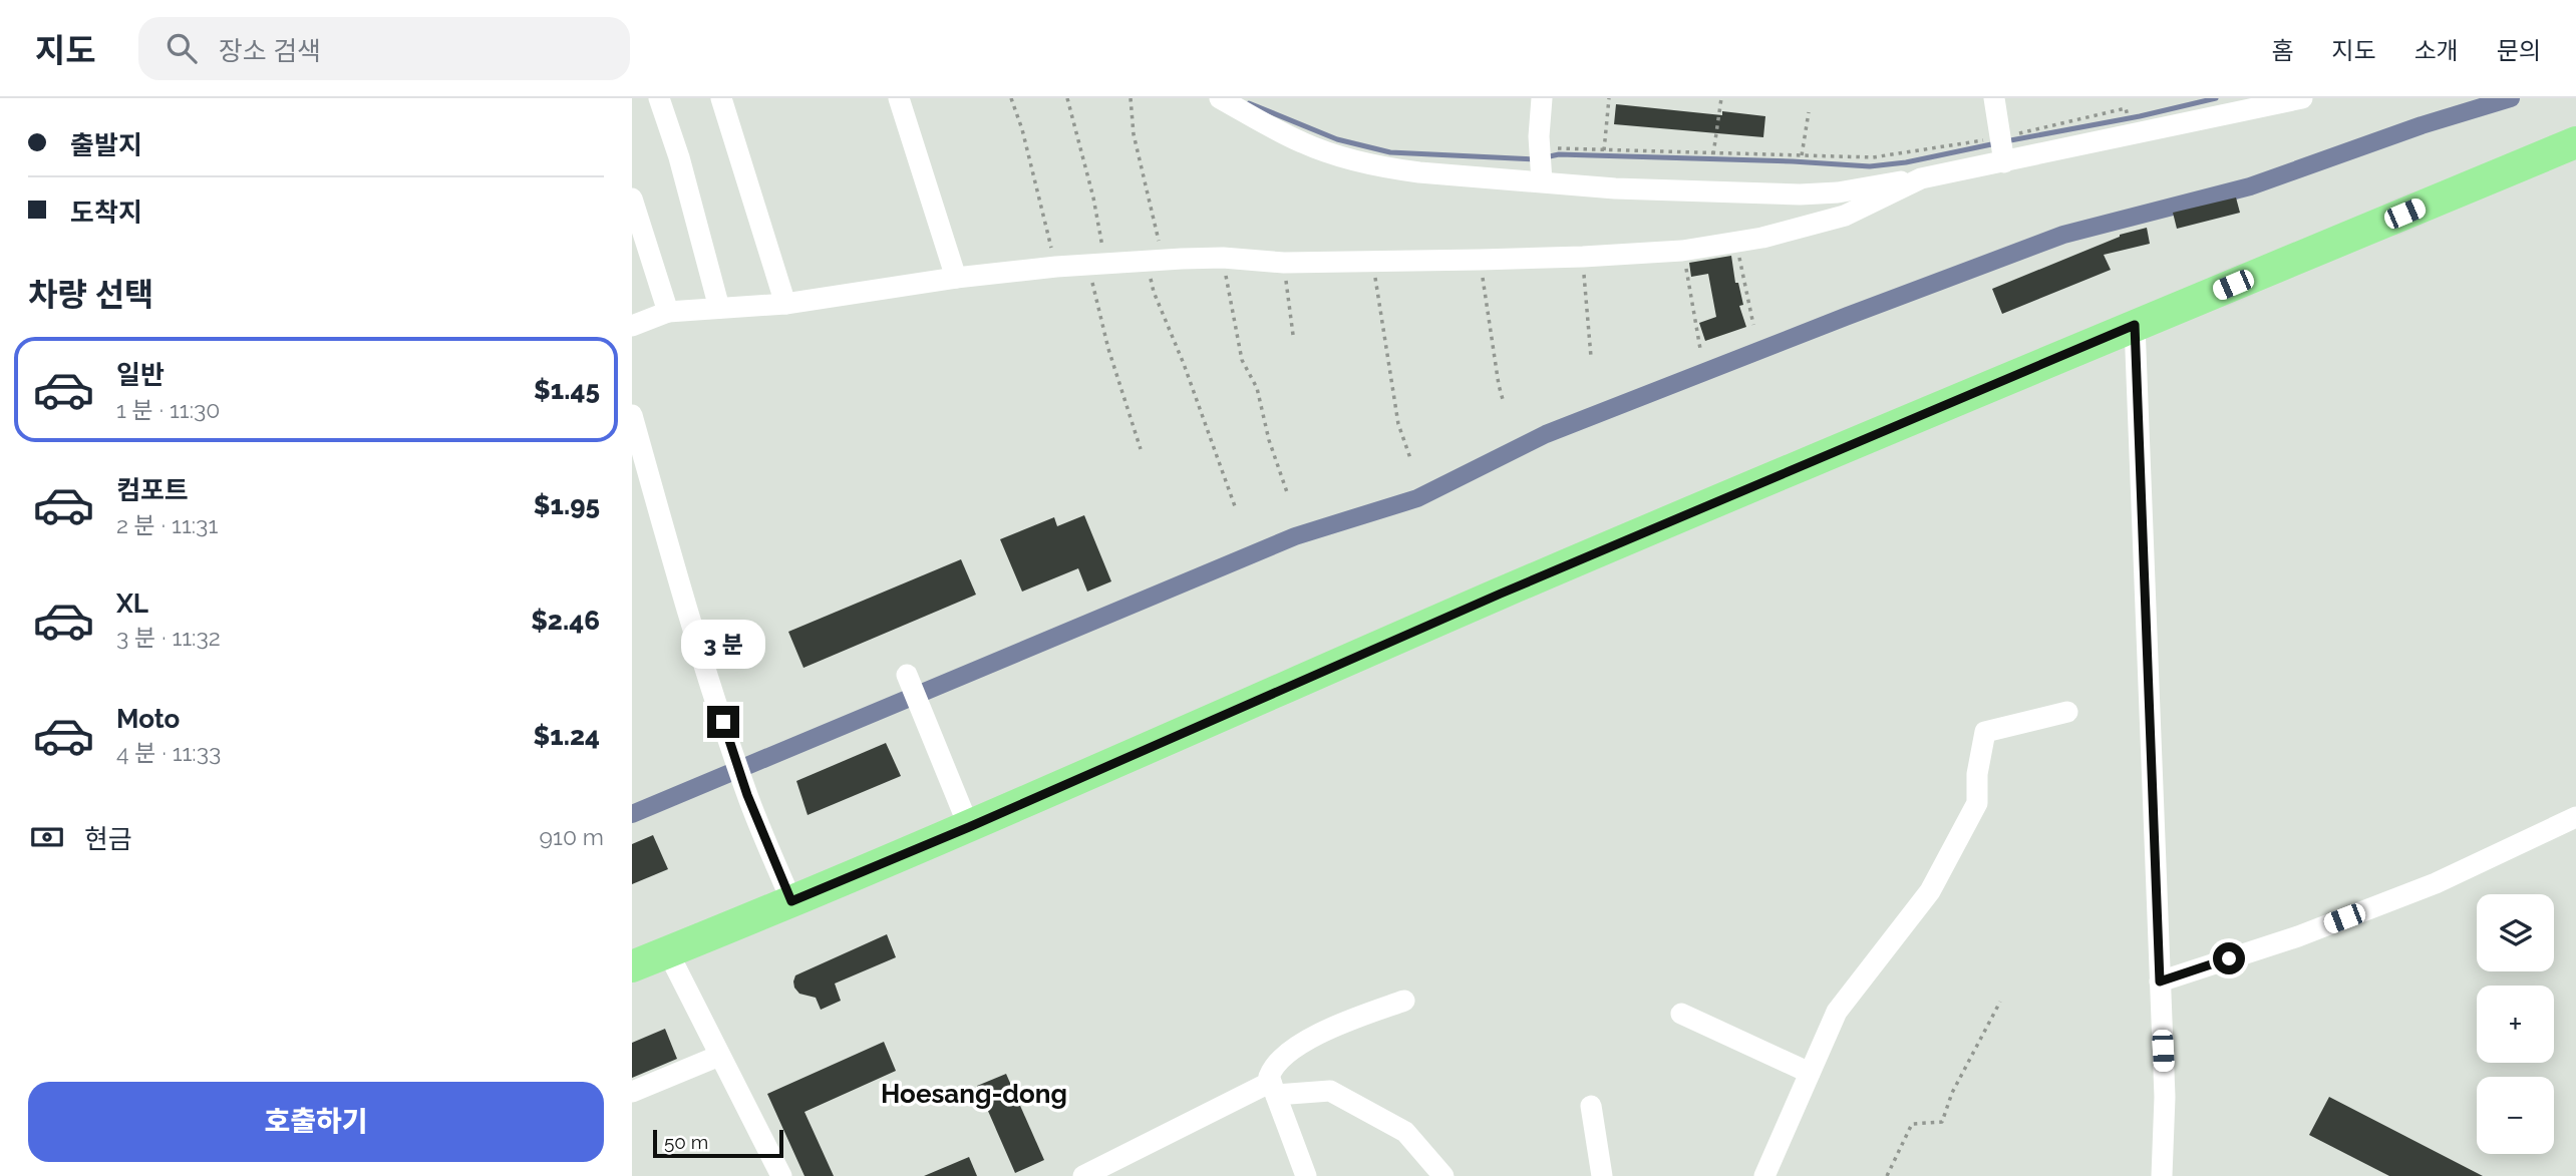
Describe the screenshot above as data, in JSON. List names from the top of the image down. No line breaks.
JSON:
{"districts":["Hoesang-dong"],"scale_bar":"50 m","page":{"header":"지도","search":"장소 검색","nav":["홈","지도","소개","문의"],"banner":["출발지","도착지"],"heading":"차량 선택","list":[{"name":"일반","note":"1 분 · 11:30","value":"$1.45"},{"name":"컴포트","note":"2 분 · 11:31","value":"$1.95"},{"name":"XL","note":"3 분 · 11:32","value":"$2.46"},{"name":"Moto","note":"4 분 · 11:33","value":"$1.24"}],"bubble":"3 분","pay":["현금","910 m"],"map_buttons":["+","−"],"buttons":"호출하기","scale":"50 m"}}
